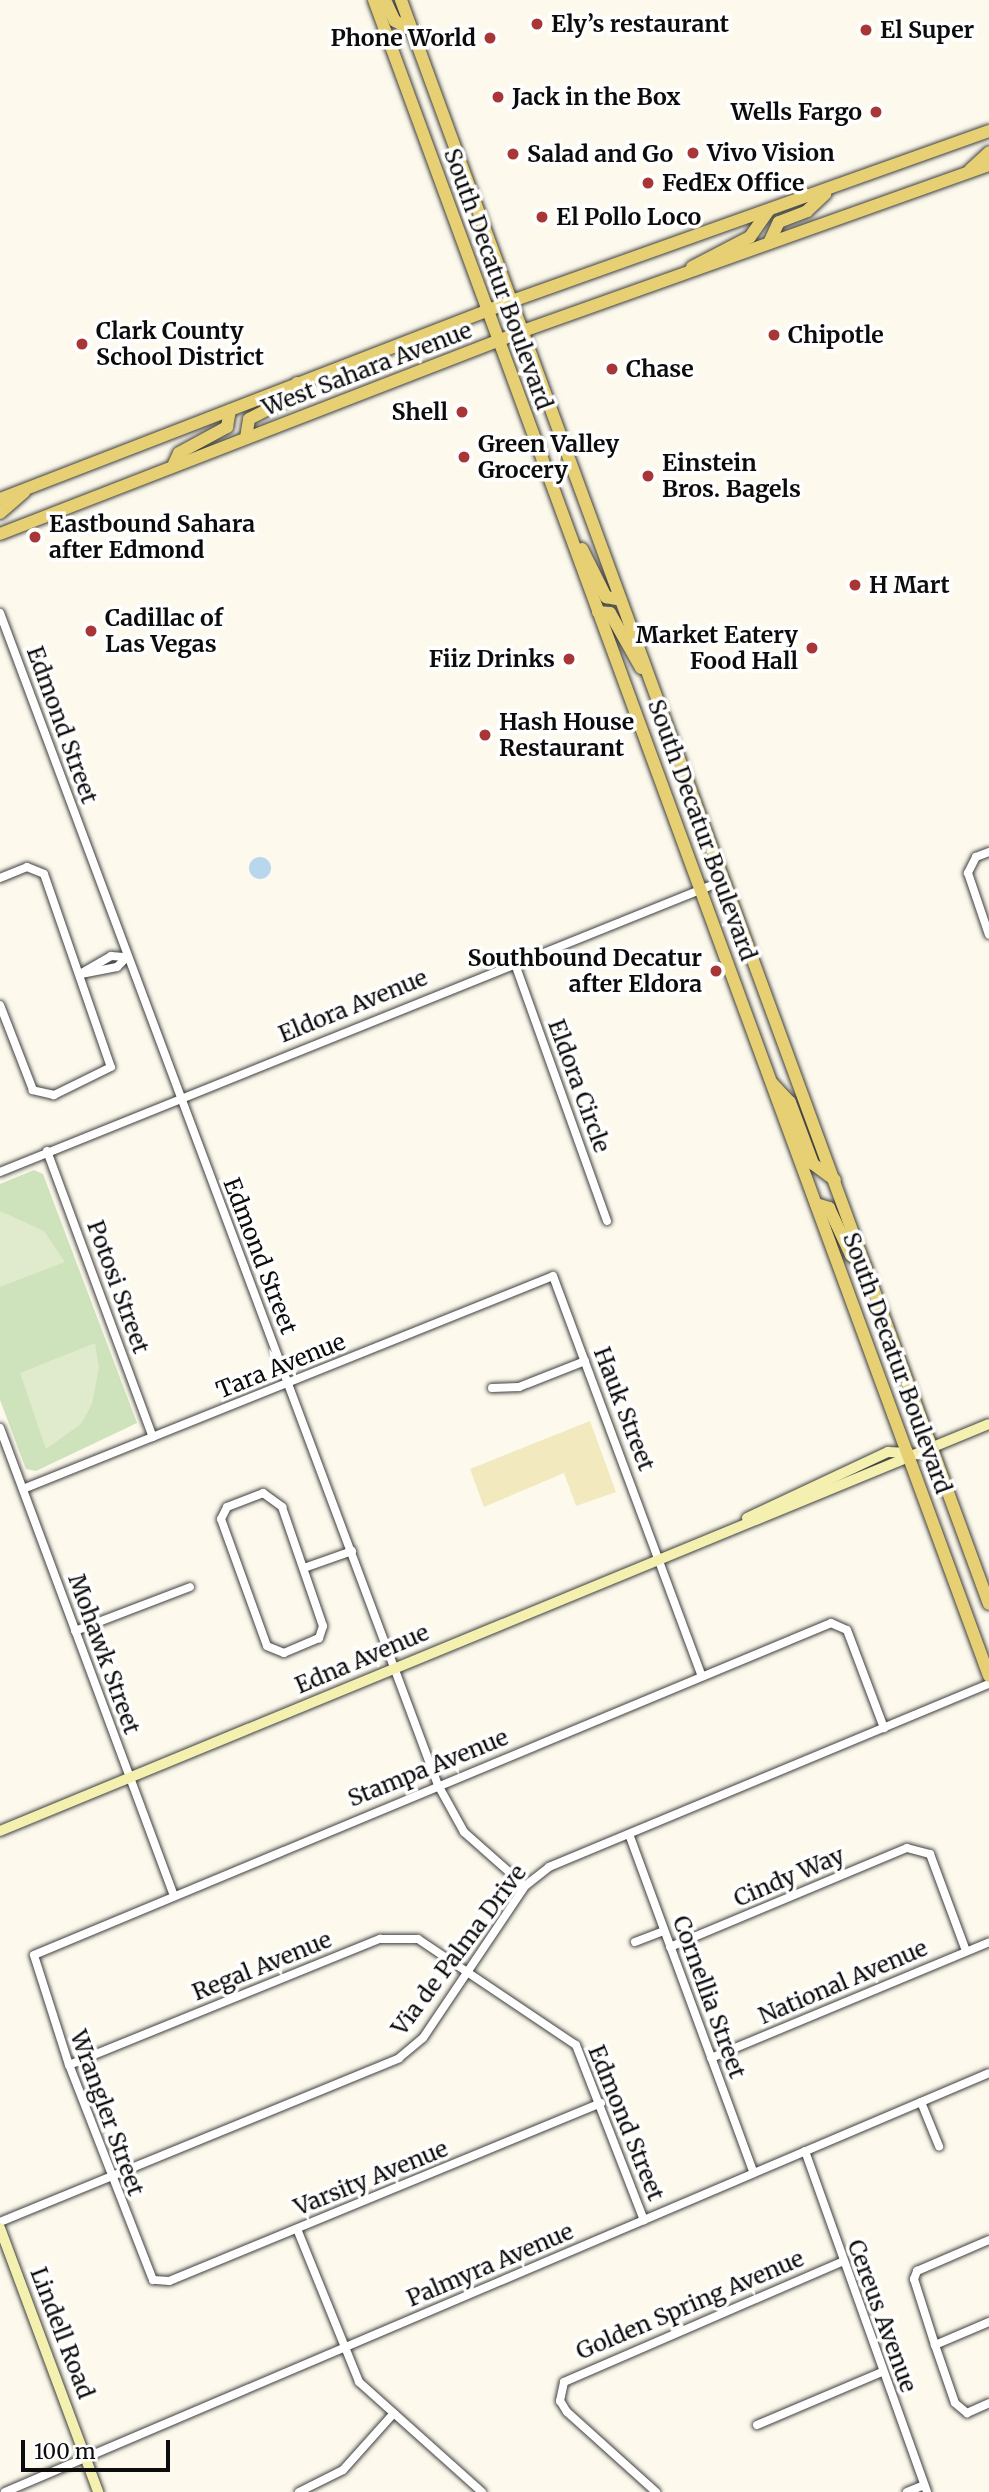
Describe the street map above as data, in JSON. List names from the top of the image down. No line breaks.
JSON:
{"streets":{"main road":["South Decatur Boulevard","West Sahara Avenue"],"street":["Edmond Street","Eldora Avenue","Eldora Circle","Potosi Street","Tara Avenue","Hauk Street","Mohawk Street","Edna Avenue","Stampa Avenue","Cindy Way","Via de Palma Drive","Regal Avenue","National Avenue","Cornellia Street","Wrangler Street","Varsity Avenue","Palmyra Avenue","Golden Spring Avenue","Cereus Avenue","Lindell Road"]},"crossings":[["South Decatur Boulevard","West Sahara Avenue"],["South Decatur Boulevard","Eldora Avenue"],["South Decatur Boulevard","Edna Avenue"],["Edmond Street","Eldora Avenue"],["Edmond Street","Tara Avenue"],["Edmond Street","Edna Avenue"],["Edmond Street","Stampa Avenue"],["Edmond Street","Via de Palma Drive"],["Edmond Street","Regal Avenue"],["Edmond Street","Varsity Avenue"],["Edmond Street","Palmyra Avenue"],["Eldora Avenue","Eldora Circle"],["Eldora Avenue","Potosi Street"],["Potosi Street","Tara Avenue"],["Tara Avenue","Hauk Street"],["Tara Avenue","Mohawk Street"],["Hauk Street","Edna Avenue"],["Hauk Street","Stampa Avenue"],["Mohawk Street","Edna Avenue"],["Mohawk Street","Stampa Avenue"],["Stampa Avenue","Via de Palma Drive"],["Stampa Avenue","Wrangler Street"],["Cindy Way","National Avenue"],["Cindy Way","Cornellia Street"],["Via de Palma Drive","Regal Avenue"],["Via de Palma Drive","Cornellia Street"],["Via de Palma Drive","Wrangler Street"],["Regal Avenue","Wrangler Street"],["National Avenue","Cornellia Street"],["Cornellia Street","Palmyra Avenue"],["Wrangler Street","Varsity Avenue"],["Palmyra Avenue","Cereus Avenue"],["Palmyra Avenue","Lindell Road"],["Golden Spring Avenue","Cereus Avenue"]],"places":["Ely’s restaurant","El Super","Phone World","Jack in the Box","Wells Fargo","Vivo Vision","Salad and Go","FedEx Office","El Pollo Loco","Chipotle","Clark County School District","Chase","Shell","Green Valley Grocery","Einstein Bros. Bagels","Eastbound Sahara after Edmond","H Mart","Cadillac of Las Vegas","Market Eatery Food Hall","Fiiz Drinks","Hash House Restaurant","Southbound Decatur after Eldora"],"scale_bar":"100 m"}
